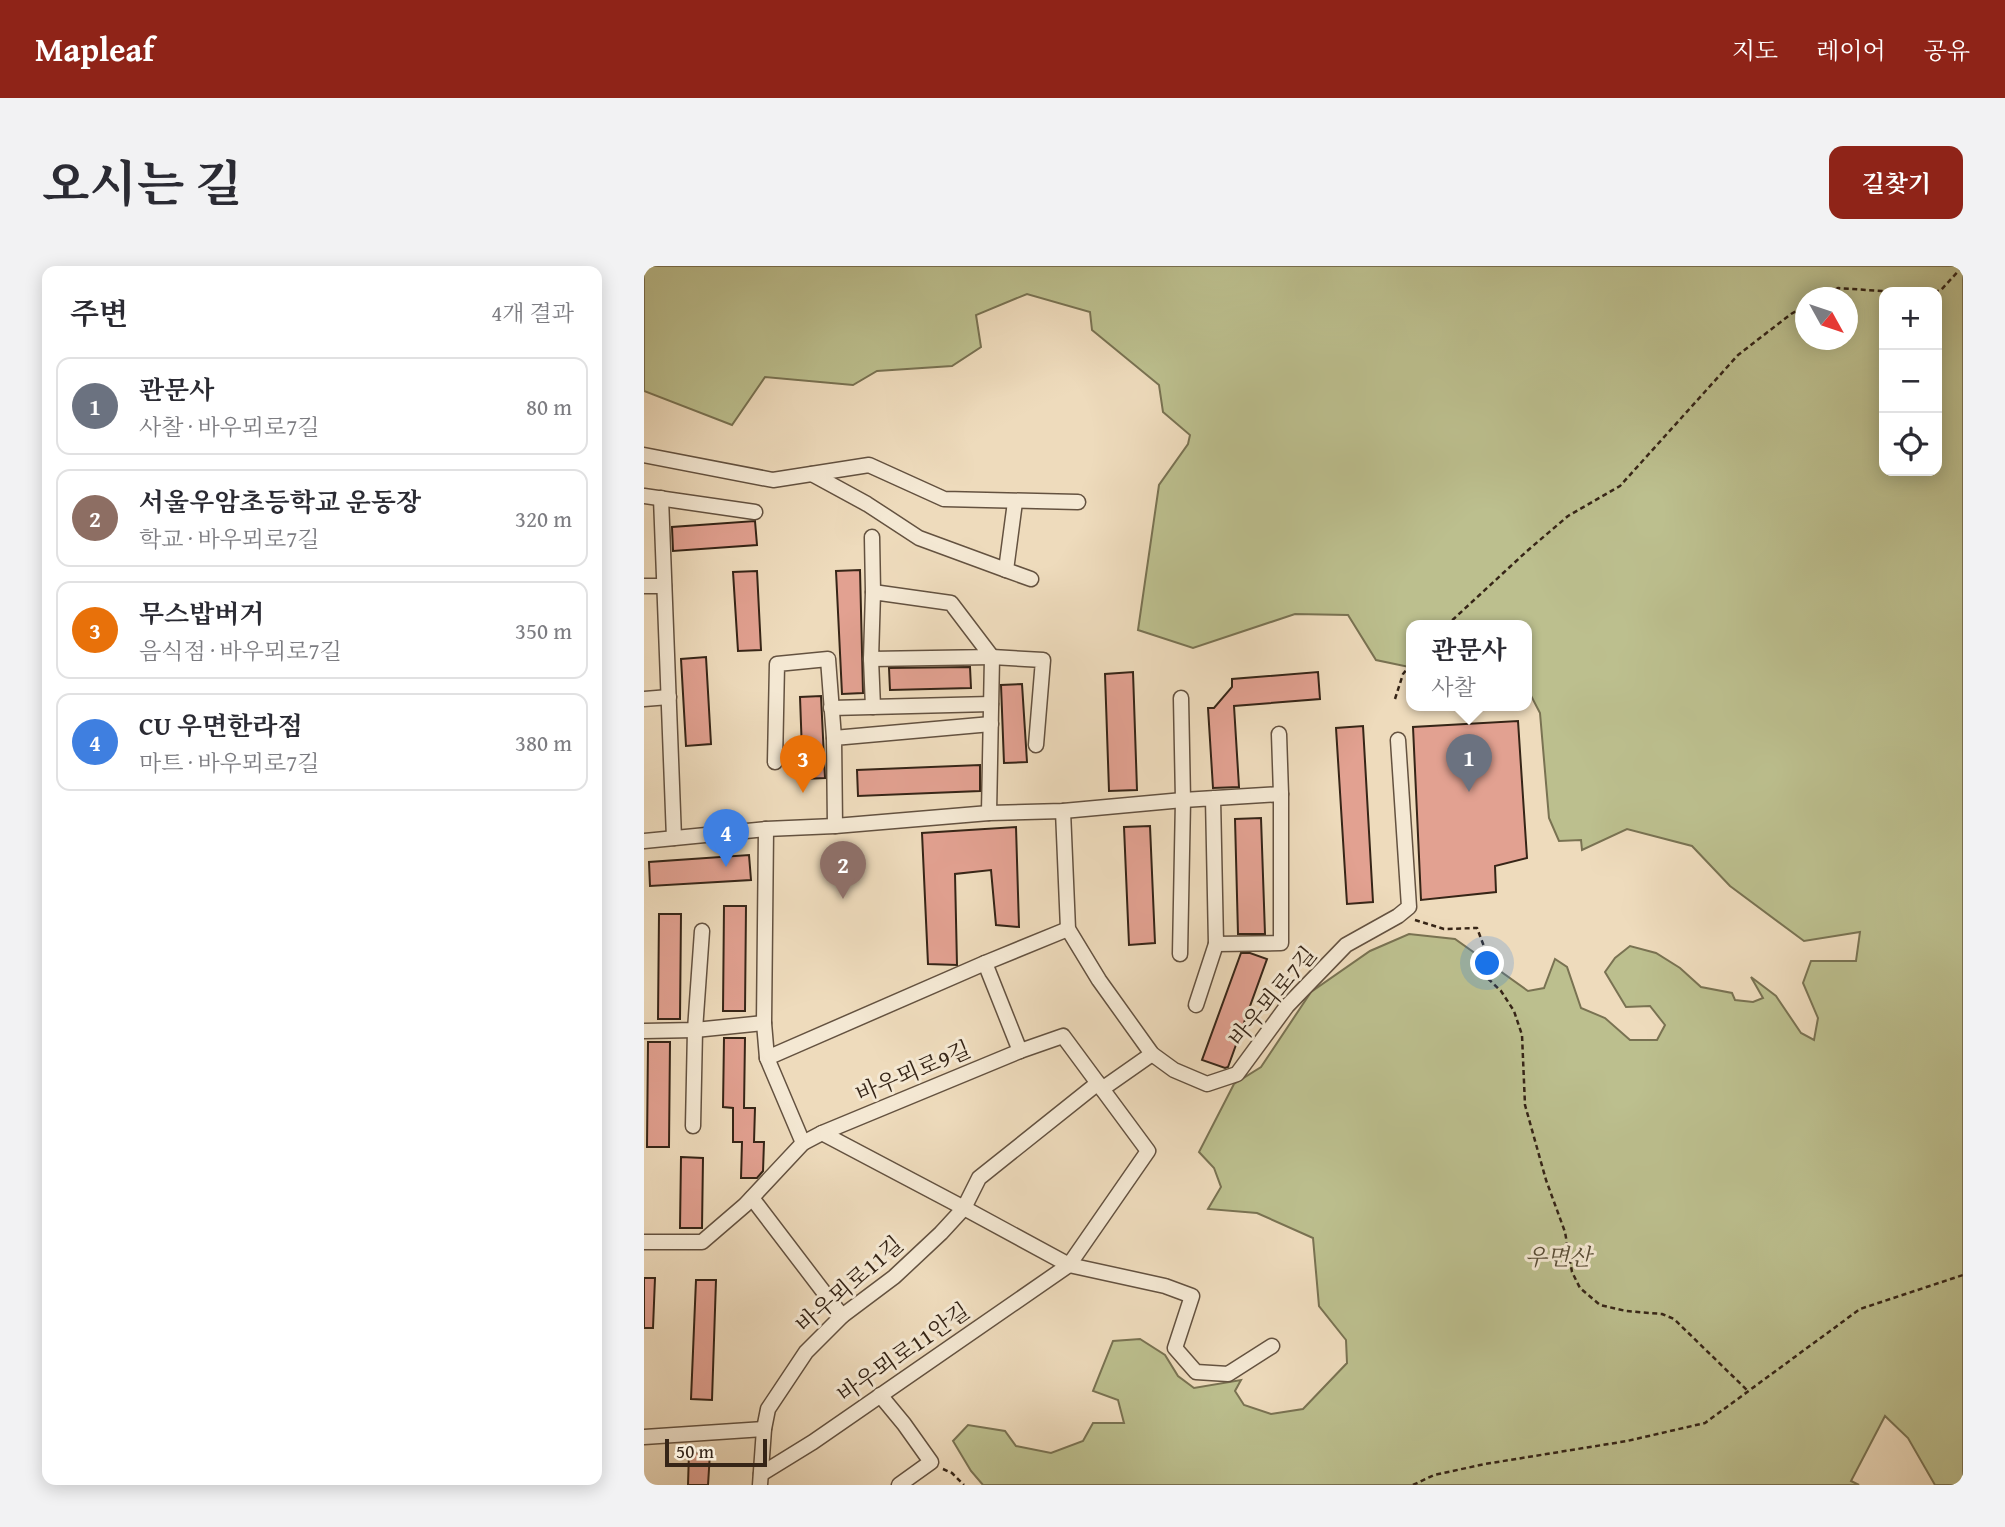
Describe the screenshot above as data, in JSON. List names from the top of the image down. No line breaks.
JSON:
{"streets":{"street":["바우뫼로7길","바우뫼로9길","바우뫼로11길","바우뫼로11안길"]},"crossings":[["바우뫼로7길","바우뫼로11길"],["바우뫼로9길","바우뫼로11길"],["바우뫼로9길","바우뫼로11안길"],["바우뫼로11길","바우뫼로11안길"]],"parks":["우면산"],"scale_bar":"50 m","north":"bottom right","page":{"header":"Mapleaf","nav":["지도","레이어","공유"],"title":"오시는 길","buttons":"길찾기","heading":["주변","4개 결과"],"map_buttons":["+","−"],"list":[{"mark":"1","name":"관문사","note":"사찰 · 바우뫼로7길","value":"80 m"},{"mark":"2","name":"서울우암초등학교 운동장","note":"학교 · 바우뫼로7길","value":"320 m"},{"mark":"3","name":"무스밥버거","note":"음식점 · 바우뫼로7길","value":"350 m"},{"mark":"4","name":"CU 우면한라점","note":"마트 · 바우뫼로7길","value":"380 m"}],"popup":["관문사","사찰"],"pins":["1","3","4","2"],"scale":"50 m"}}
